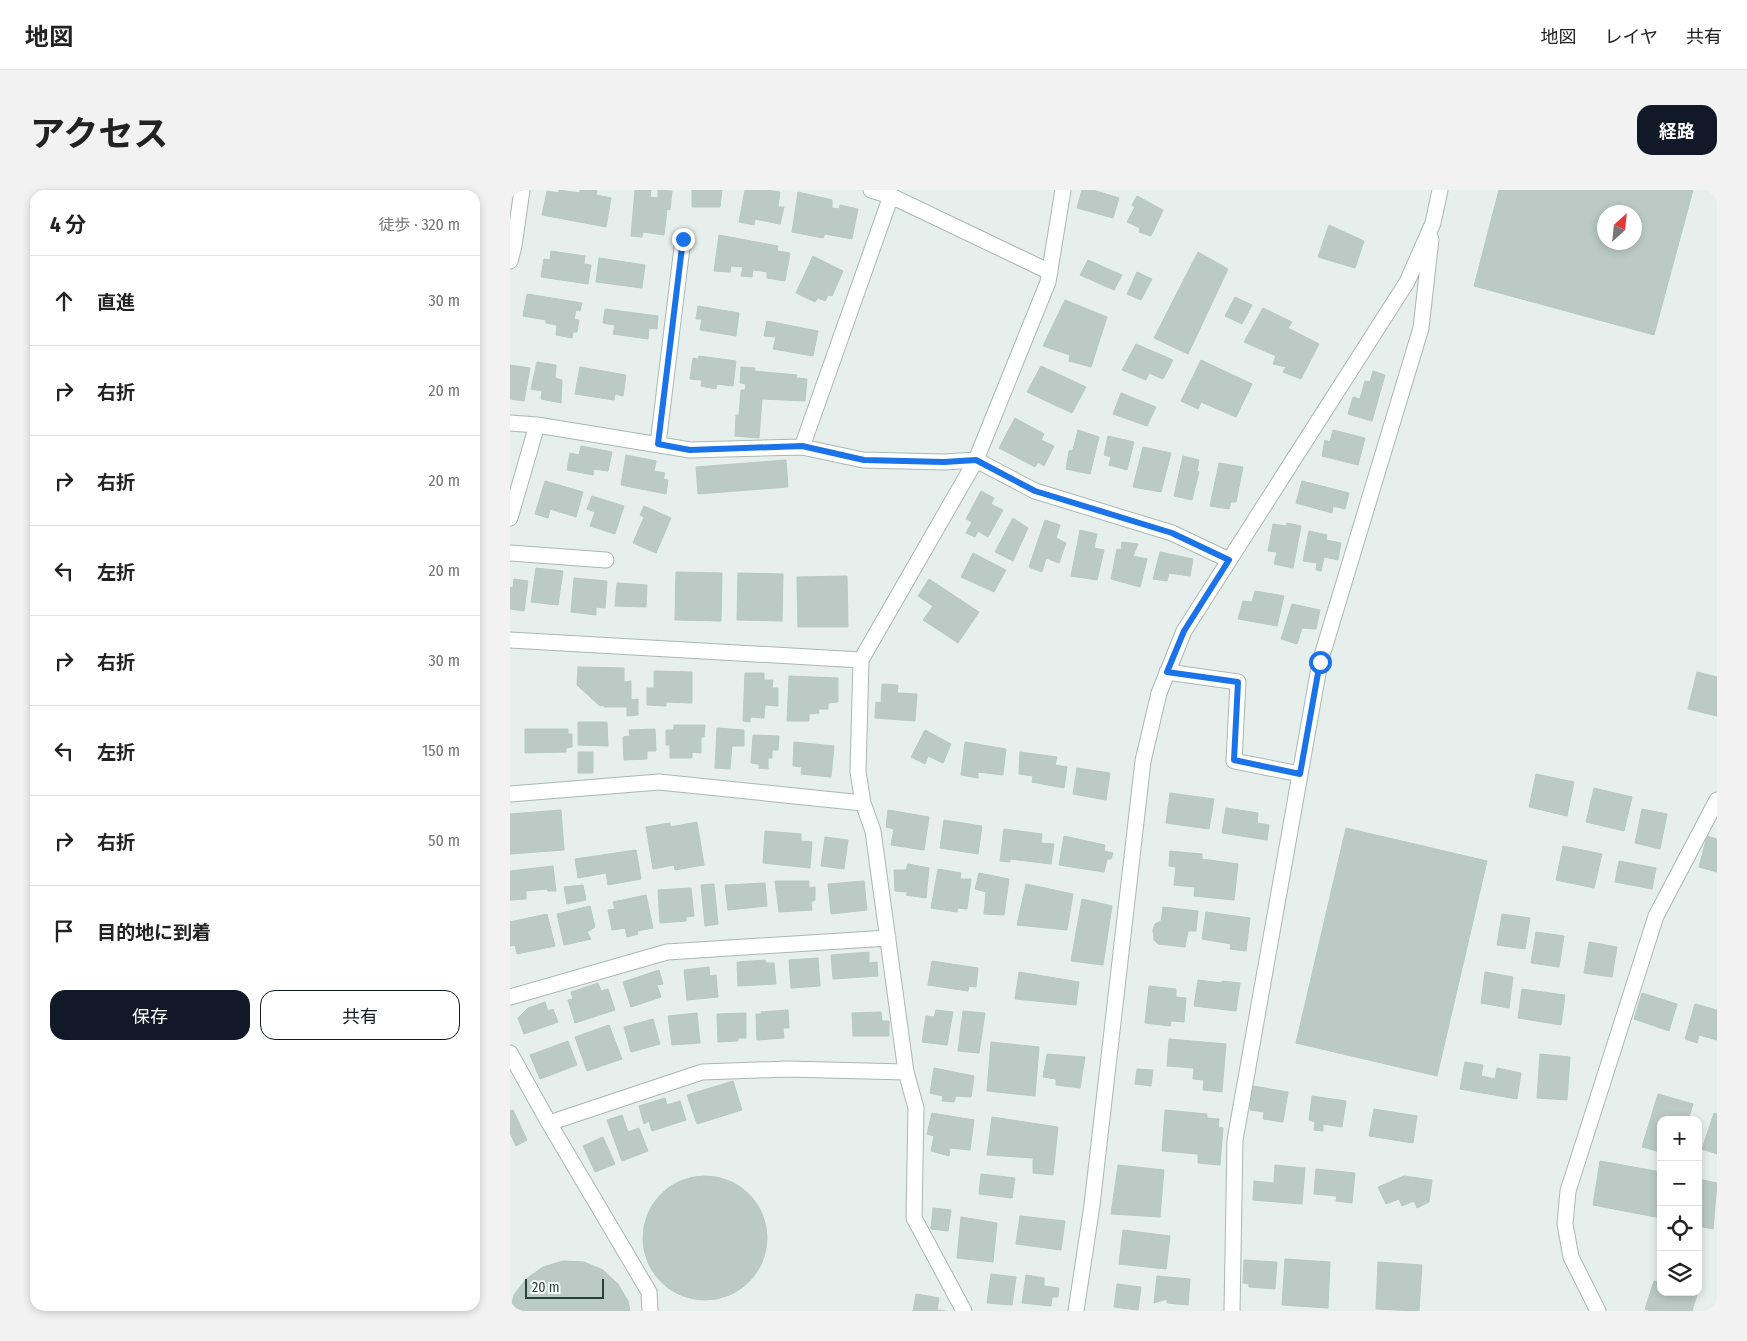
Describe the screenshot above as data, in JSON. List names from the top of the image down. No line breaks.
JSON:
{"scale_bar":"20 m","north":"top right","page":{"header":"地図","nav":["地図","レイヤ","共有"],"title":"アクセス","buttons":["経路",["保存","共有"]],"heading":["4 分","徒歩 · 320 m"],"list":[["直進","30 m"],["右折","20 m"],["右折","20 m"],["左折","20 m"],["右折","30 m"],["左折","150 m"],["右折","50 m"],"目的地に到着"],"map_buttons":["+","−"],"scale":"20 m"}}
